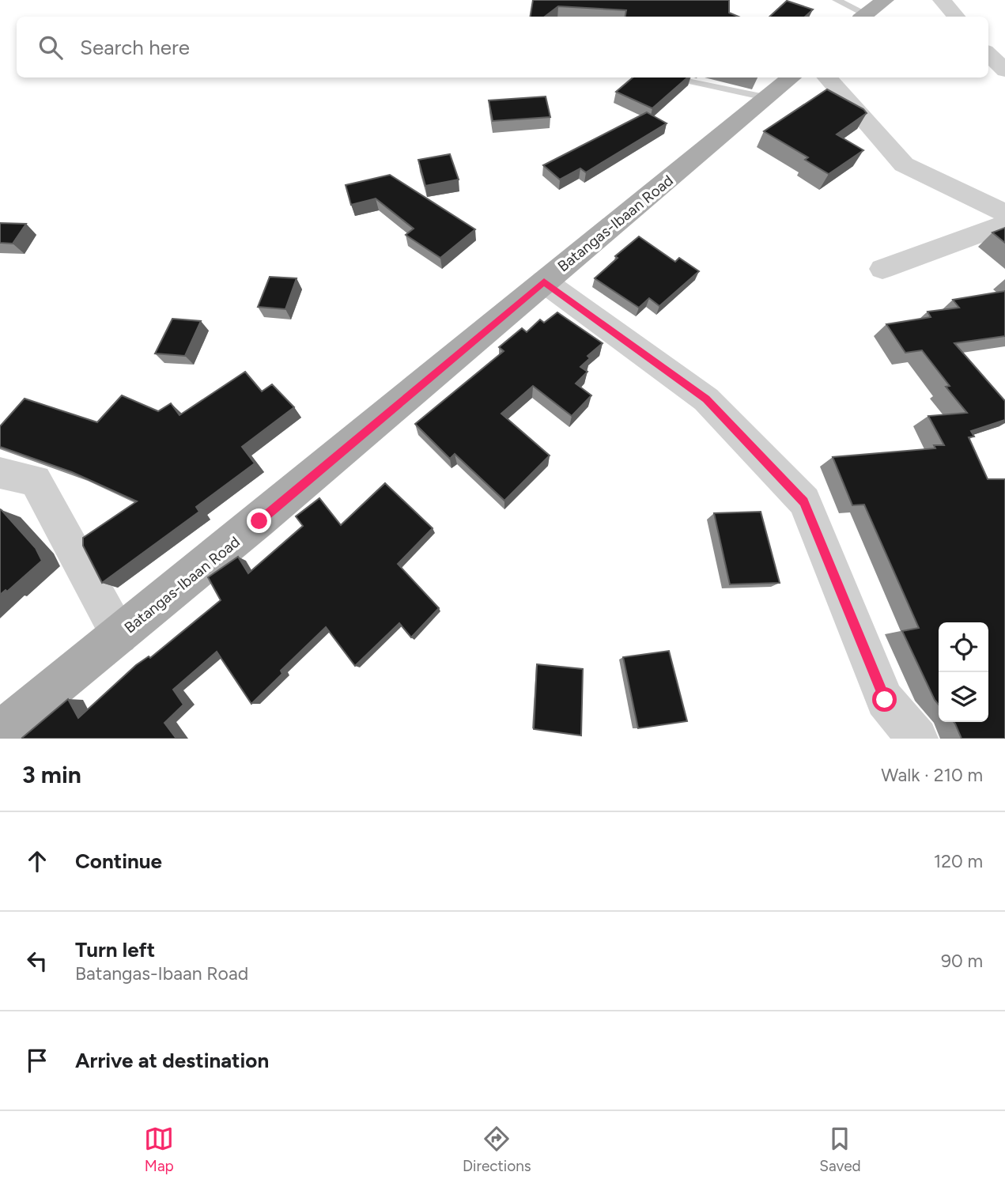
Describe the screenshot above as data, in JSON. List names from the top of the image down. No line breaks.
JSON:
{"streets":{"main road":["Batangas-Ibaan Road"]},"page":{"search":"Search here","heading":["3 min","Walk · 210 m"],"list":[["Continue","120 m"],["Turn left","Batangas-Ibaan Road","90 m"],"Arrive at destination"],"nav":["Map","Directions","Saved"]}}
